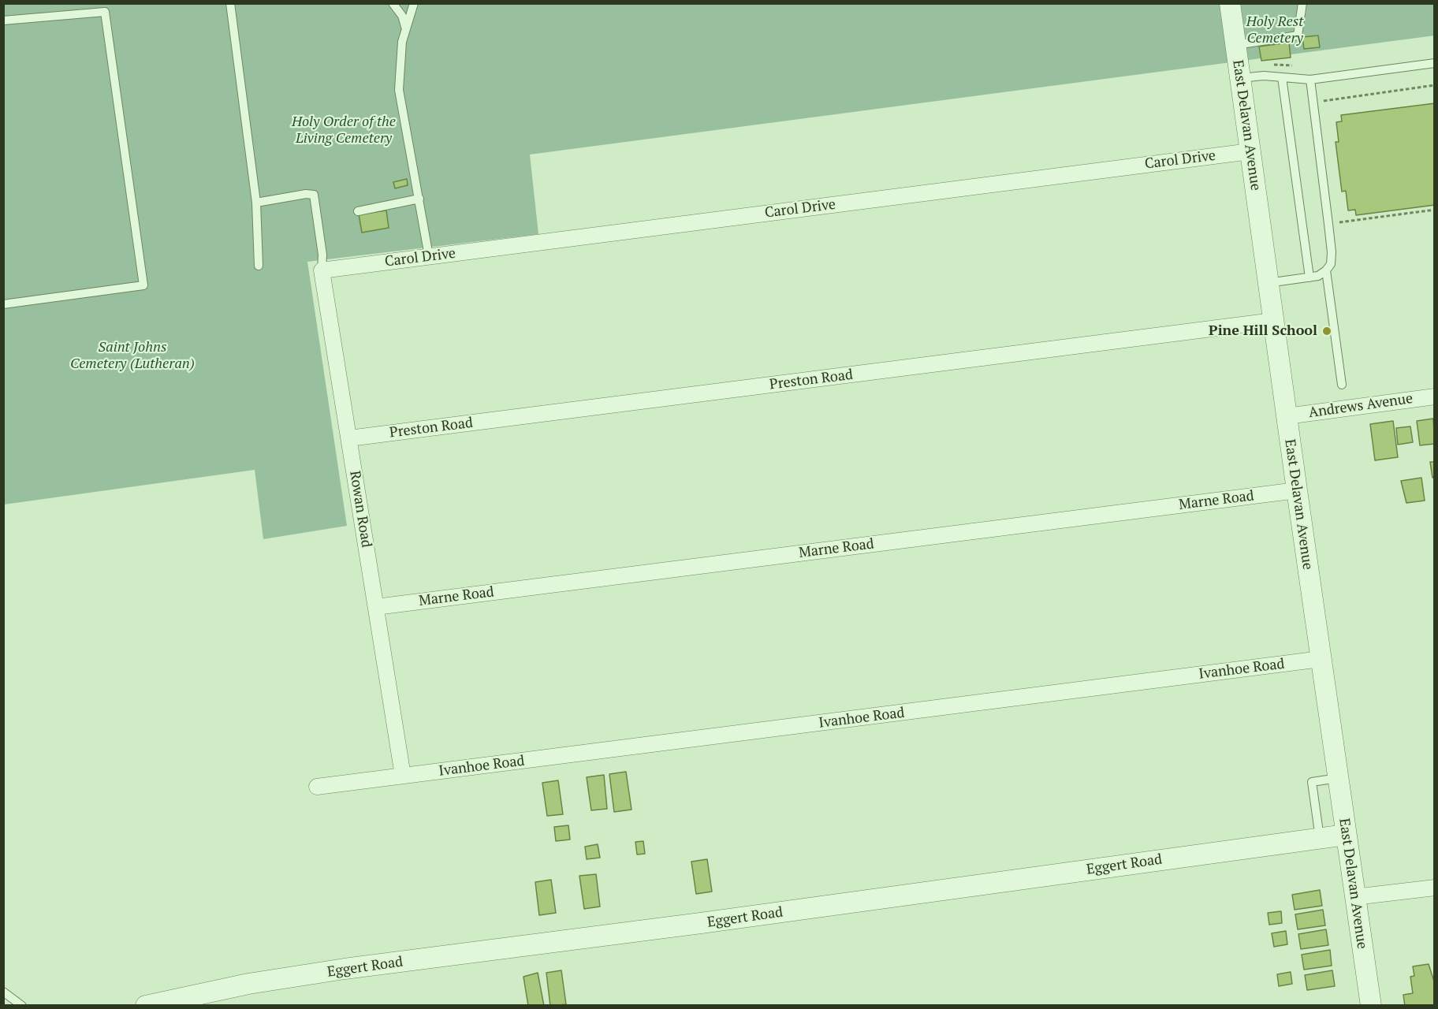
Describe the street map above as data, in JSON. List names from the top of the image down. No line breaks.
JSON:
{"streets":{"street":["East Delavan Avenue","Carol Drive","Preston Road","Andrews Avenue","Marne Road","Rowan Road","Ivanhoe Road","Eggert Road"]},"crossings":[["East Delavan Avenue","Carol Drive"],["East Delavan Avenue","Preston Road"],["East Delavan Avenue","Andrews Avenue"],["East Delavan Avenue","Marne Road"],["East Delavan Avenue","Ivanhoe Road"],["East Delavan Avenue","Eggert Road"],["Carol Drive","Rowan Road"],["Preston Road","Rowan Road"],["Marne Road","Rowan Road"],["Rowan Road","Ivanhoe Road"]],"parks":["Holy Rest Cemetery","Holy Order of the Living Cemetery","Saint Johns Cemetery (Lutheran)"],"places":["Pine Hill School"]}
